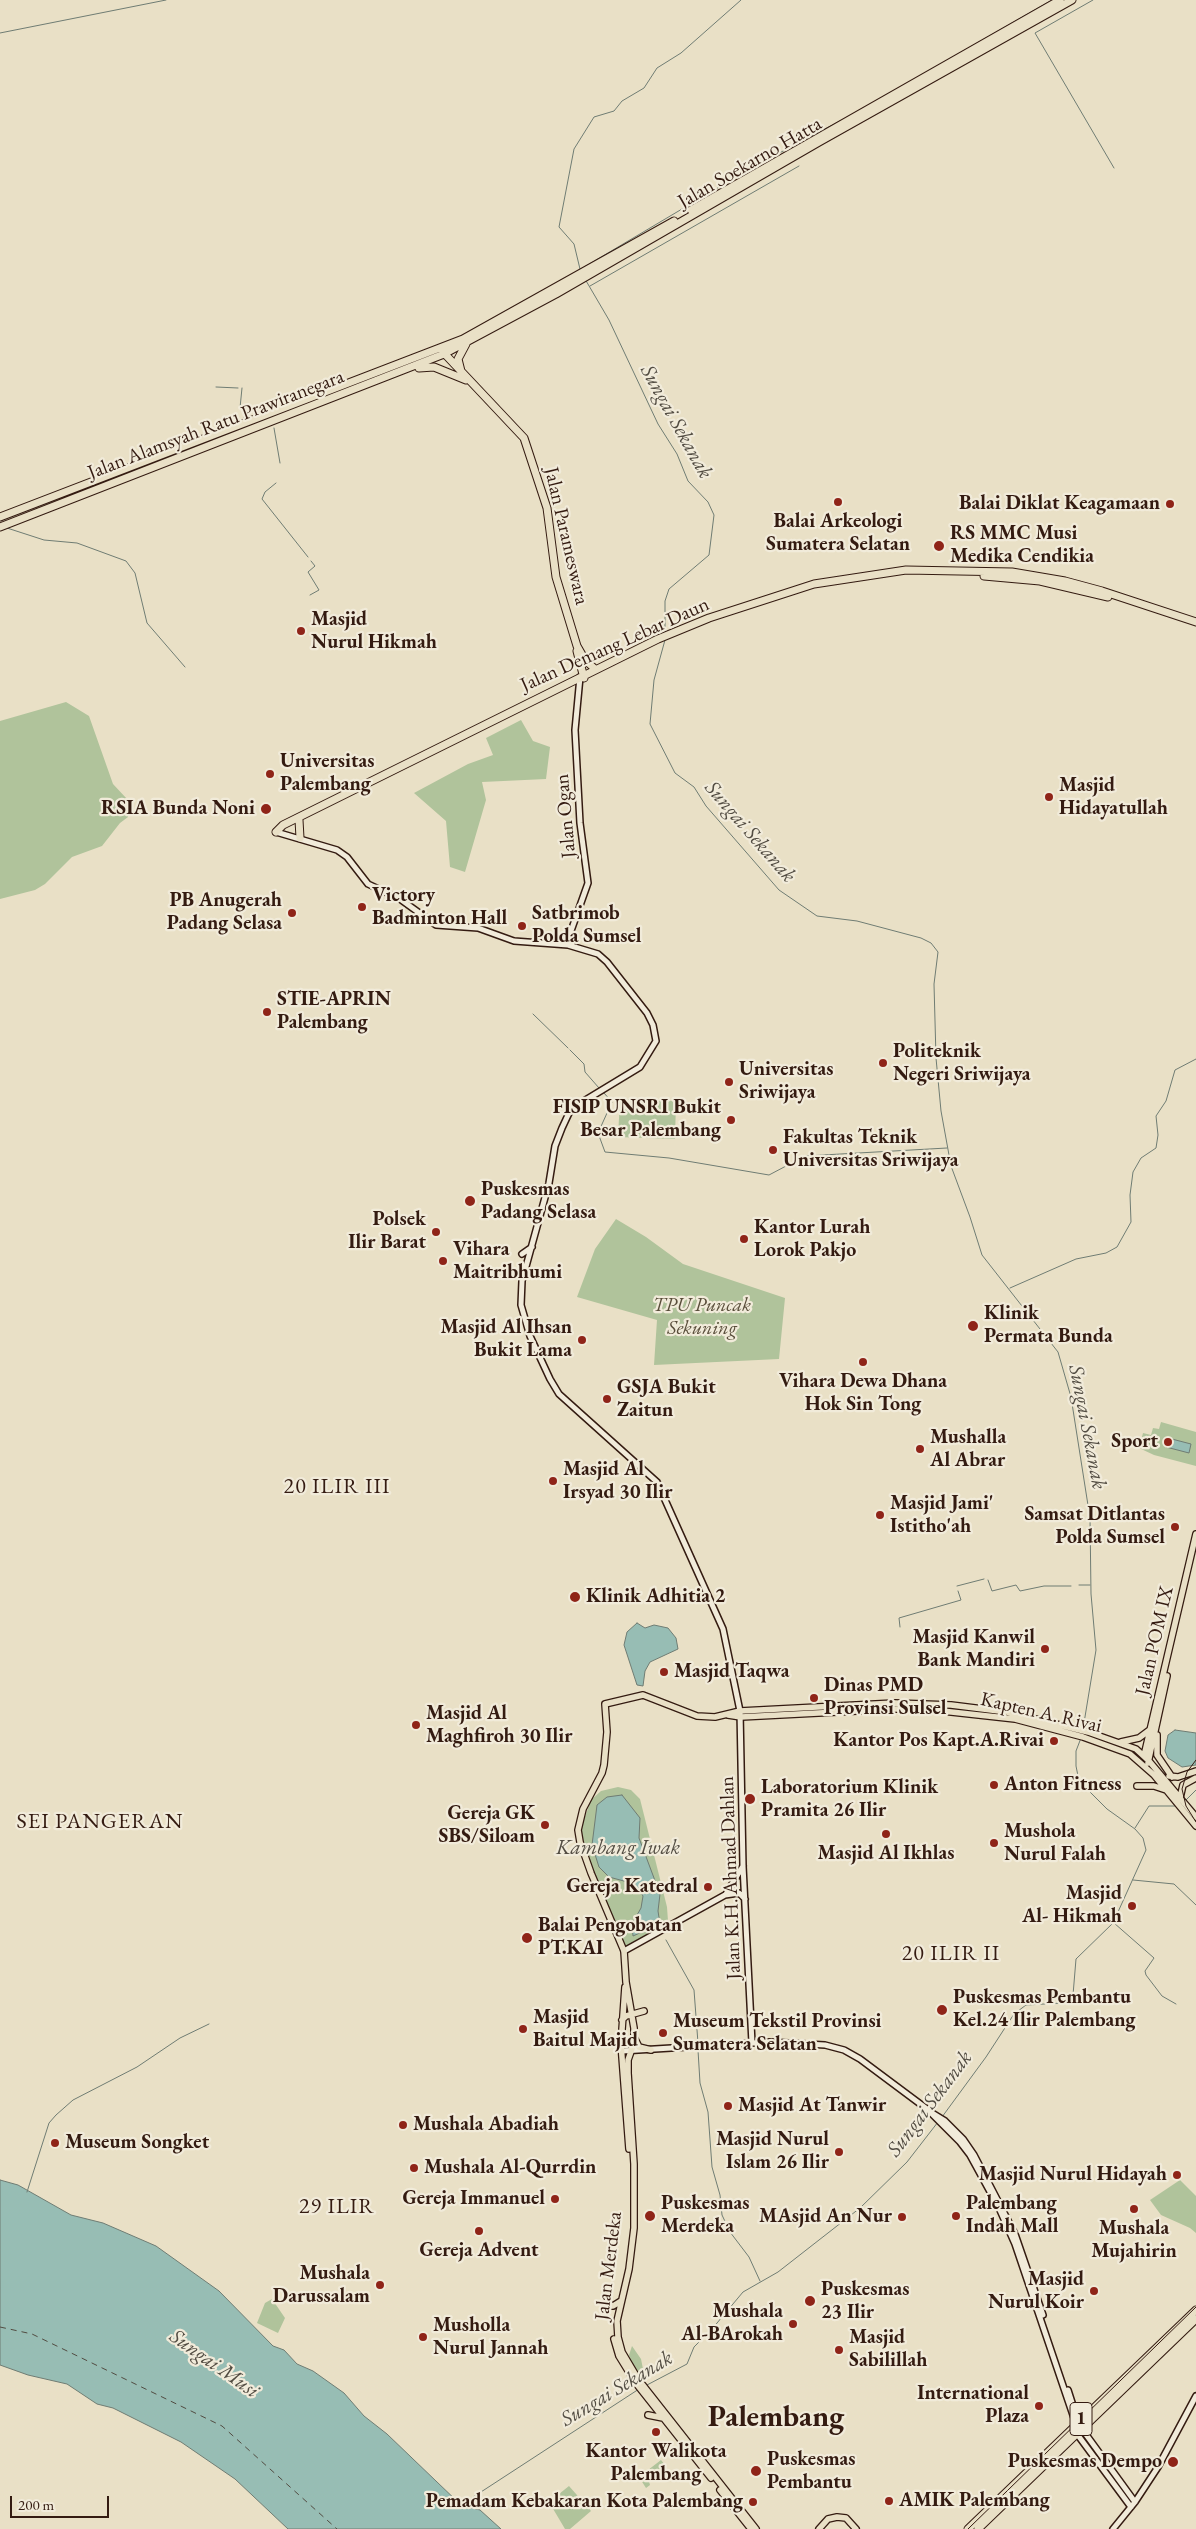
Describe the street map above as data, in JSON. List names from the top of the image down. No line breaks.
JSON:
{"streets":{"highway":["Jalan Soekarno Hatta","Jalan Alamsyah Ratu Prawiranegara","Jalan Parameswara","Jalan Demang Lebar Daun","1"],"main road":["Jalan Ogan","Jalan POM IX","Kapten A. Rivai","Jalan K.H. Ahmad Dahlan","Jalan Merdeka"]},"crossings":[["Jalan Soekarno Hatta","Jalan Alamsyah Ratu Prawiranegara"],["Jalan Soekarno Hatta","Jalan Parameswara"],["Jalan Alamsyah Ratu Prawiranegara","Jalan Parameswara"],["Jalan Parameswara","Jalan Demang Lebar Daun"],["Jalan Parameswara","Jalan Ogan"],["Jalan Demang Lebar Daun","Jalan Ogan"],["Jalan Ogan","Jalan K.H. Ahmad Dahlan"],["Jalan POM IX","Kapten A. Rivai"],["Kapten A. Rivai","Jalan K.H. Ahmad Dahlan"]],"districts":["20 ILIR III","SEI PANGERAN","20 ILIR II","29 ILIR","Palembang"],"water":["Sungai Sekanak","Kambang Iwak","Sungai Musi"],"parks":["TPU Puncak Sekuning"],"places":["Balai Arkeologi Sumatera Selatan","Balai Diklat Keagamaan","RS MMC Musi Medika Cendikia","Masjid Nurul Hikmah","Universitas Palembang","Masjid Hidayatullah","RSIA Bunda Noni","Victory Badminton Hall","PB Anugerah Padang Selasa","Satbrimob Polda Sumsel","STIE-APRIN Palembang","Politeknik Negeri Sriwijaya","Universitas Sriwijaya","FISIP UNSRI Bukit Besar Palembang","Fakultas Teknik Universitas Sriwijaya","Puskesmas Padang Selasa","Polsek Ilir Barat","Kantor Lurah Lorok Pakjo","Vihara Maitribhumi","Klinik Permata Bunda","Masjid Al Ihsan Bukit Lama","Vihara Dewa Dhana Hok Sin Tong","GSJA Bukit Zaitun","Sport","Mushalla Al Abrar","Masjid Al Irsyad 30 Ilir","Masjid Jami' Istitho'ah","Samsat Ditlantas Polda Sumsel","Klinik Adhitia 2","Masjid Kanwil Bank Mandiri","Masjid Taqwa","Dinas PMD Provinsi Sulsel","Masjid Al Maghfiroh 30 Ilir","Kantor Pos Kapt.A.Rivai","Anton Fitness","Laboratorium Klinik Pramita 26 Ilir","Gereja GK SBS/Siloam","Masjid Al Ikhlas","Mushola Nurul Falah","Gereja Katedral","Masjid Al- Hikmah","Balai Pengobatan PT.KAI","Puskesmas Pembantu Kel.24 Ilir Palembang","Masjid Baitul Majid","Museum Tekstil Provinsi Sumatera Selatan","Masjid At Tanwir","Mushala Abadiah","Museum Songket","Masjid Nurul Islam 26 Ilir","Mushala Al-Qurrdin","Masjid Nurul Hidayah","Gereja Immanuel","Mushala Mujahirin","Puskesmas Merdeka","Palembang Indah Mall","MAsjid An Nur","Gereja Advent","Mushala Darussalam","Masjid Nurul Koir","Puskesmas 23 Ilir","Mushala Al-BArokah","Musholla Nurul Jannah","Masjid Sabilillah","International Plaza","Kantor Walikota Palembang","Puskesmas Dempo","Puskesmas Pembantu","AMIK Palembang","Pemadam Kebakaran Kota Palembang"],"scale_bar":"200 m"}
